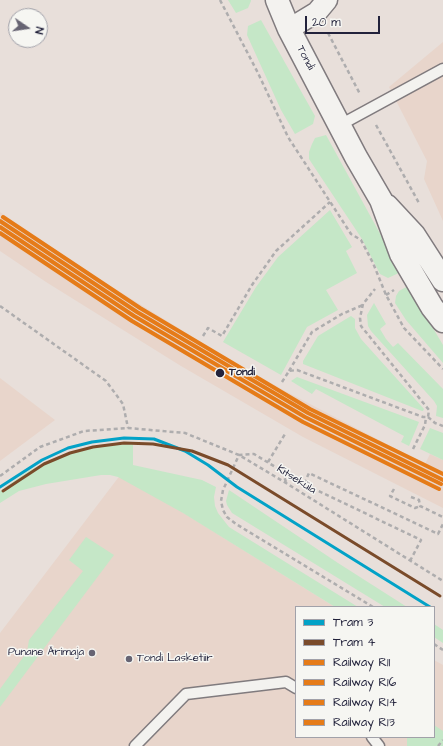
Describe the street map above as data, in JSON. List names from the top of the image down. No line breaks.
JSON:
{"streets":{"street":["Tondi"],"path":["Kitseküla"]},"places":["Tondi","Punane Ärimaja","Tondi Lasketiir"],"lines":["rail line R14","rail line R11","rail line R16","rail line R13","tram line 3","tram line 4"],"legend":["Tram 3","Tram 4","Railway R11","Railway R16","Railway R14","Railway R13"],"scale_bar":"20 m","north":"right"}
